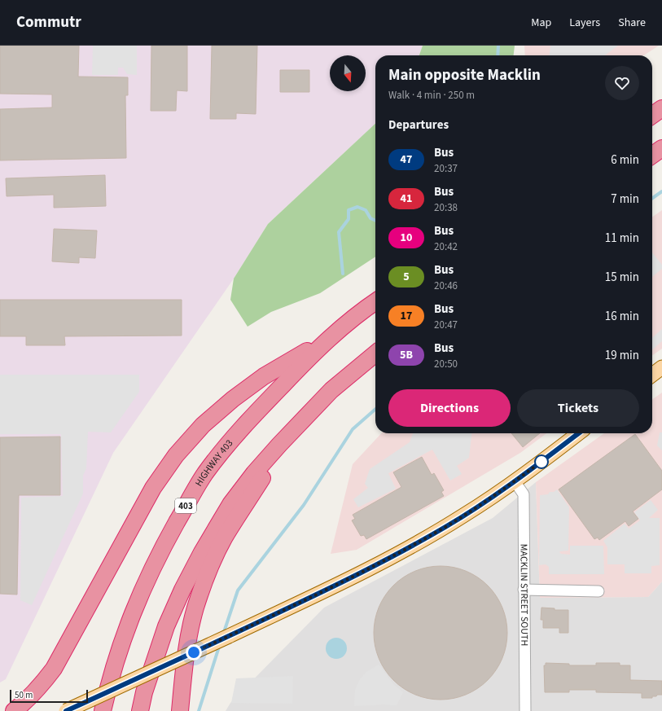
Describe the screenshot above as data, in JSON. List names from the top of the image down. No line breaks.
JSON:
{"streets":{"highway":["HIGHWAY 403","403"],"street":["MACKLIN STREET SOUTH"]},"lines":["bus line 47"],"scale_bar":"50 m","north":"bottom","page":{"header":"Commutr","nav":["Map","Layers","Share"],"heading":[["Main opposite Macklin","Walk · 4 min · 250 m"],"Departures"],"list":[{"mark":"47","name":"Bus","note":"20:37","value":"6 min"},{"mark":"41","name":"Bus","note":"20:38","value":"7 min"},{"mark":"10","name":"Bus","note":"20:42","value":"11 min"},{"mark":"5","name":"Bus","note":"20:46","value":"15 min"},{"mark":"17","name":"Bus","note":"20:47","value":"16 min"},{"mark":"5B","name":"Bus","note":"20:50","value":"19 min"}],"buttons":["Directions","Tickets"],"scale":"50 m"}}
